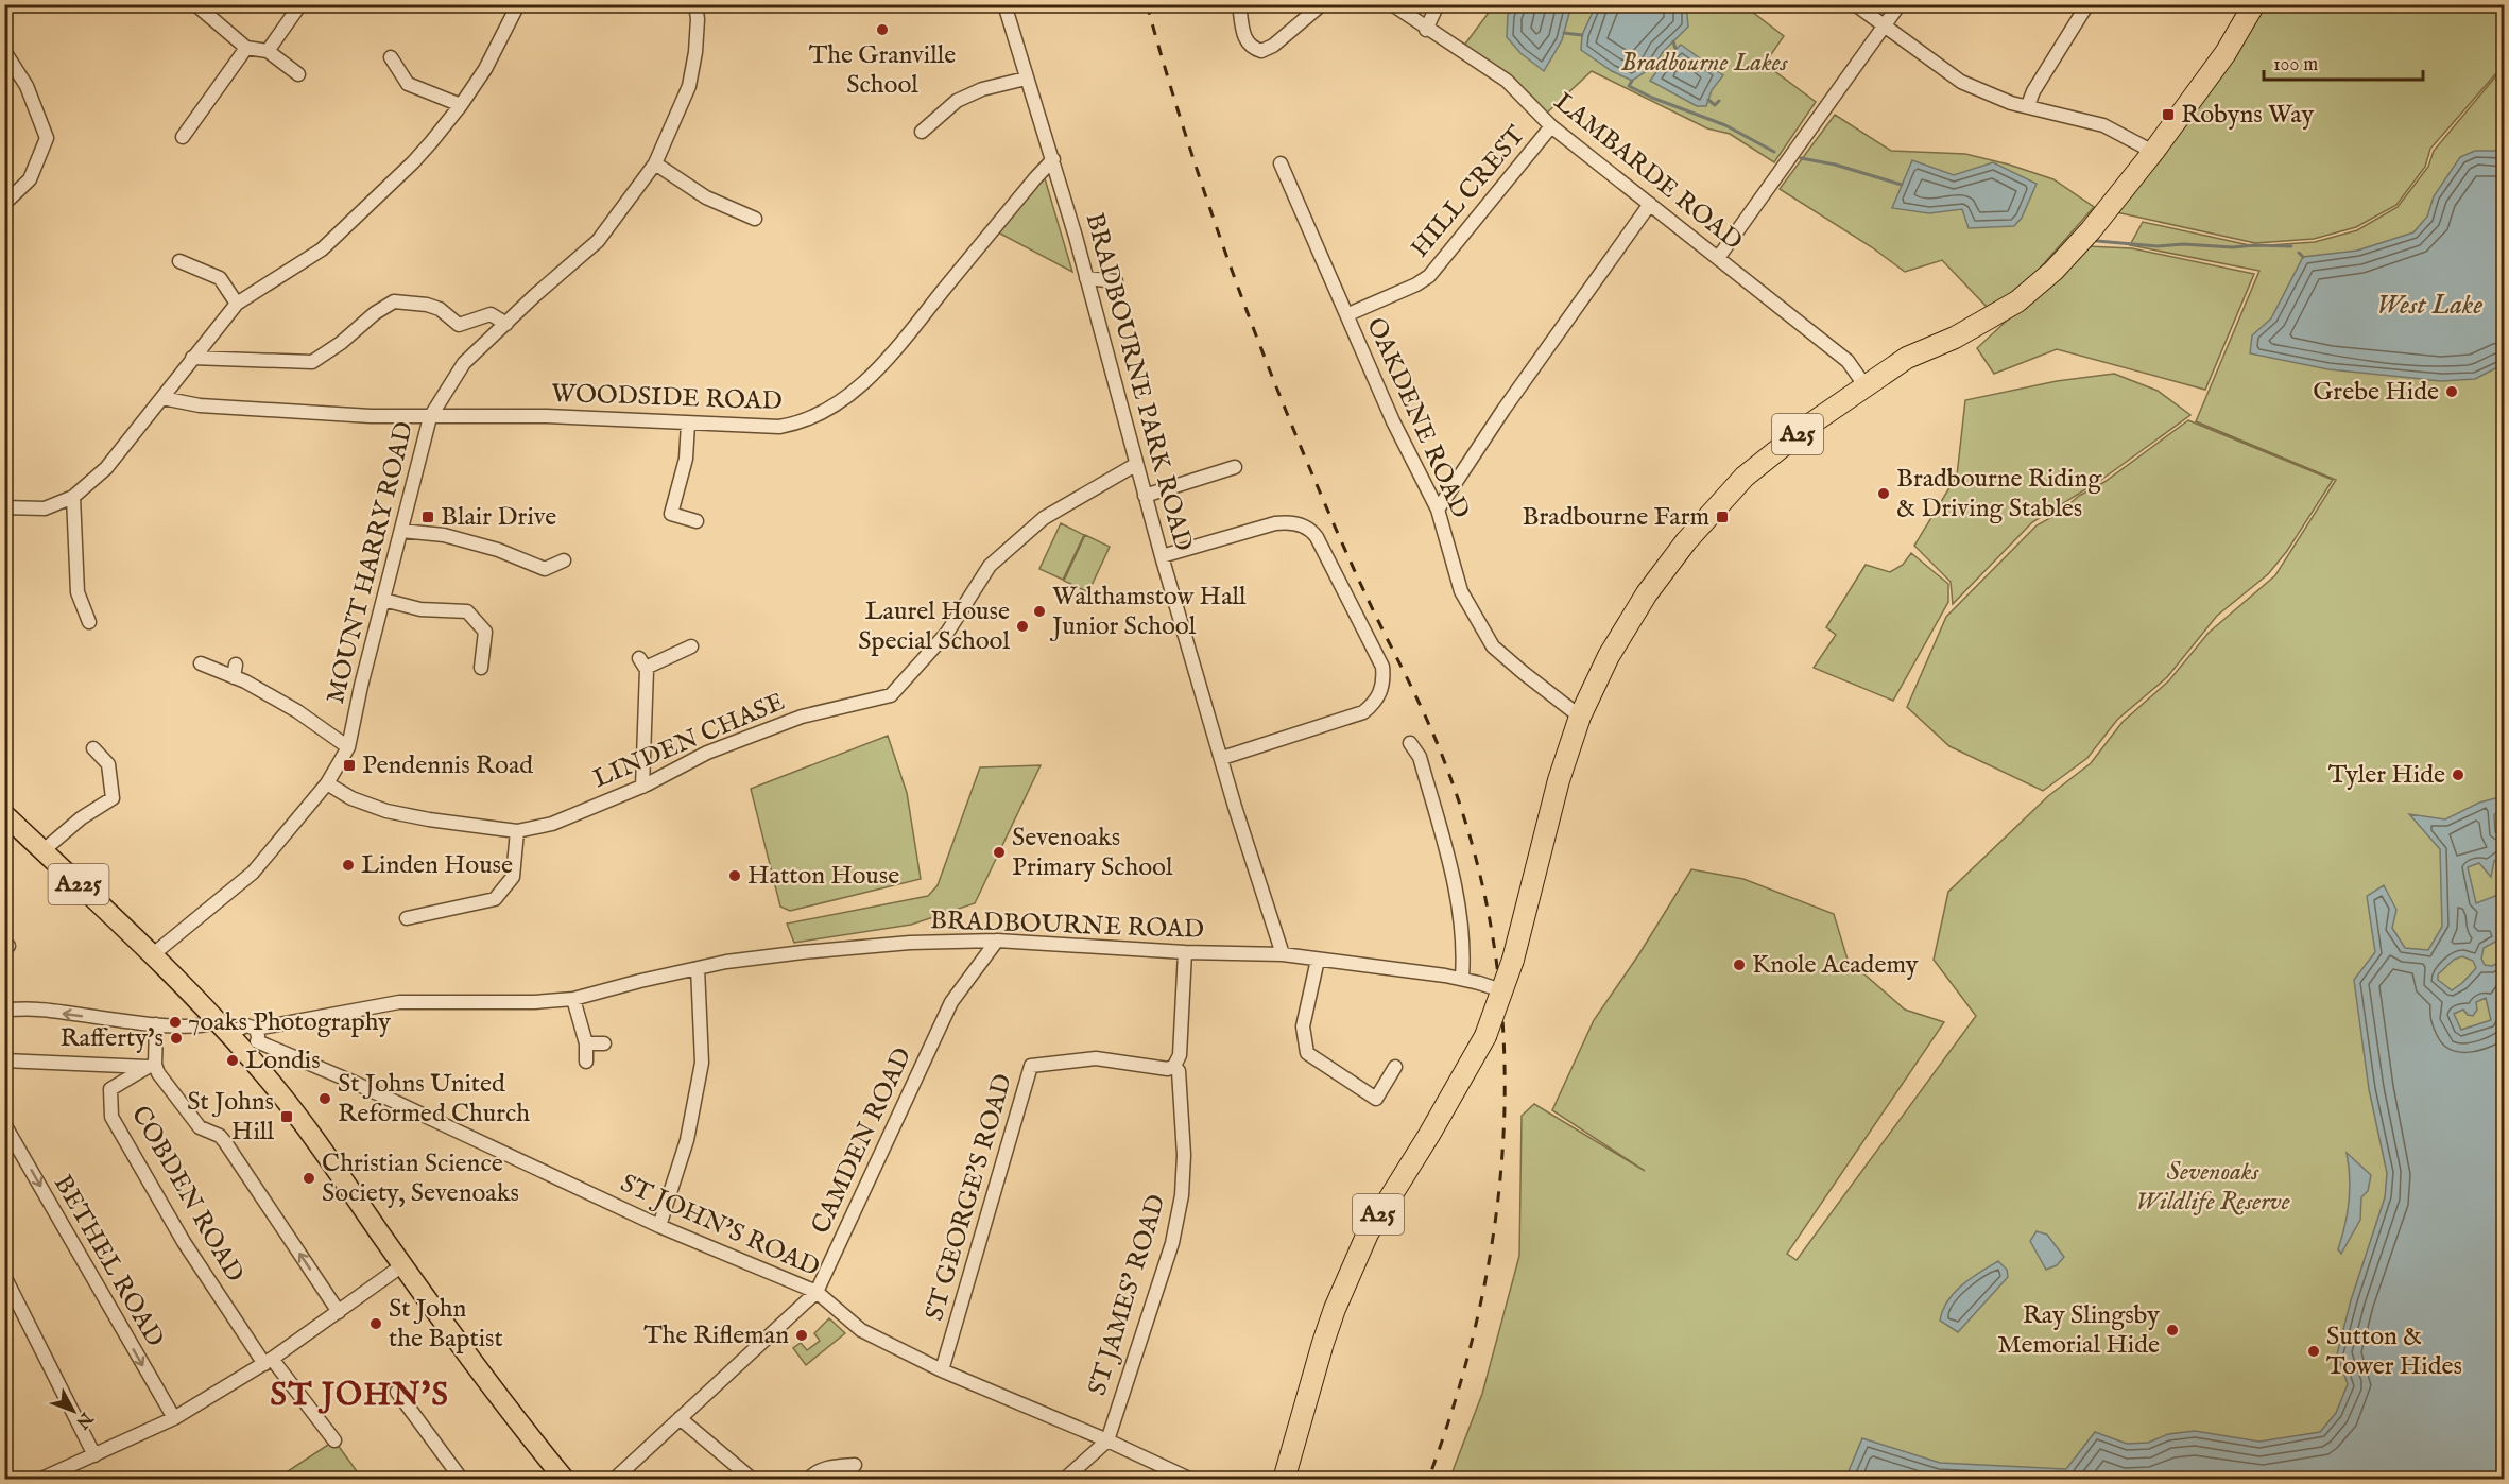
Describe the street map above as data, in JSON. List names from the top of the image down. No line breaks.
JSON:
{"streets":{"highway":["A25"],"main road":["A225"],"street":["LAMBARDE ROAD","HILL CREST","BRADBOURNE PARK ROAD","WOODSIDE ROAD","OAKDENE ROAD","MOUNT HARRY ROAD","LINDEN CHASE","BRADBOURNE ROAD","CAMDEN ROAD","COBDEN ROAD","ST GEORGE'S ROAD","ST JOHN'S ROAD","BETHEL ROAD","ST JAMES' ROAD"]},"crossings":[["LAMBARDE ROAD","HILL CREST"],["LAMBARDE ROAD","A25"],["HILL CREST","OAKDENE ROAD"],["BRADBOURNE PARK ROAD","WOODSIDE ROAD"],["BRADBOURNE PARK ROAD","LINDEN CHASE"],["BRADBOURNE PARK ROAD","BRADBOURNE ROAD"],["WOODSIDE ROAD","MOUNT HARRY ROAD"],["OAKDENE ROAD","A25"],["A25","BRADBOURNE ROAD"],["MOUNT HARRY ROAD","LINDEN CHASE"],["MOUNT HARRY ROAD","A225"],["A225","BRADBOURNE ROAD"],["A225","ST JOHN'S ROAD"],["BRADBOURNE ROAD","CAMDEN ROAD"],["BRADBOURNE ROAD","COBDEN ROAD"],["BRADBOURNE ROAD","ST JOHN'S ROAD"],["CAMDEN ROAD","ST JOHN'S ROAD"],["ST GEORGE'S ROAD","ST JOHN'S ROAD"],["ST GEORGE'S ROAD","ST JAMES' ROAD"],["ST JOHN'S ROAD","ST JAMES' ROAD"]],"districts":["ST JOHN'S"],"water":["West Lake"],"parks":["Bradbourne Lakes","Sevenoaks Wildlife Reserve"],"places":{"other":["The Granville School","Grebe Hide","Bradbourne Riding & Driving Stables","Walthamstow Hall Junior School","Laurel House Special School","Tyler Hide","Sevenoaks Primary School","Linden House","Hatton House","Knole Academy","7oaks Photography","Rafferty's","Londis","St Johns United Reformed Church","Christian Science Society, Sevenoaks","St John the Baptist","Ray Slingsby Memorial Hide","The Rifleman","Sutton & Tower Hides"],"transit":["Robyns Way","Blair Drive","Bradbourne Farm","Pendennis Road","St Johns Hill"]},"scale_bar":"100 m","north":"bottom right"}
